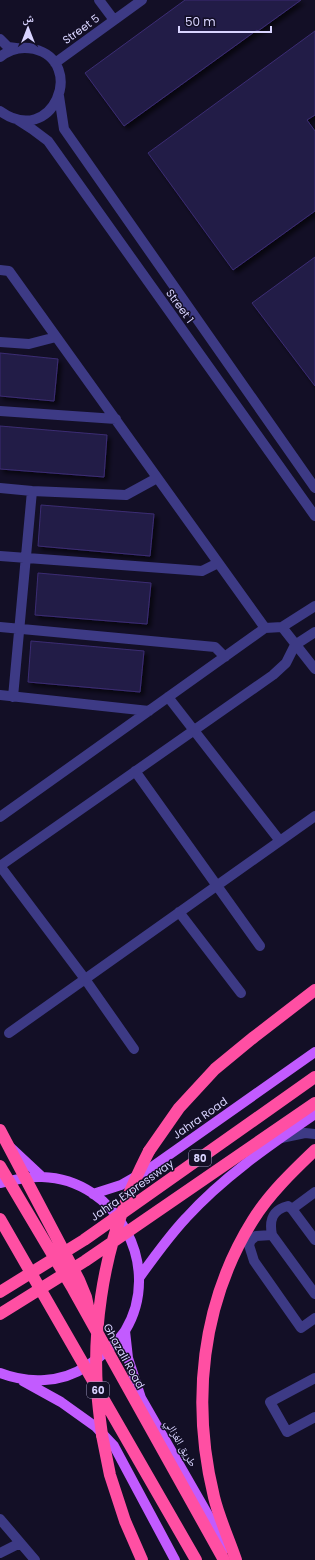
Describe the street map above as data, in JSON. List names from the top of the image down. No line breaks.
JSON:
{"streets":{"highway":["80","Jahra Expressway","Ghazali Road","60"],"main road":["Jahra Road","طريق الغزالي"],"street":["Street 5","Street 1"]},"crossings":[["Street 5","Street 1"]],"scale_bar":"50 m","north":"top"}
